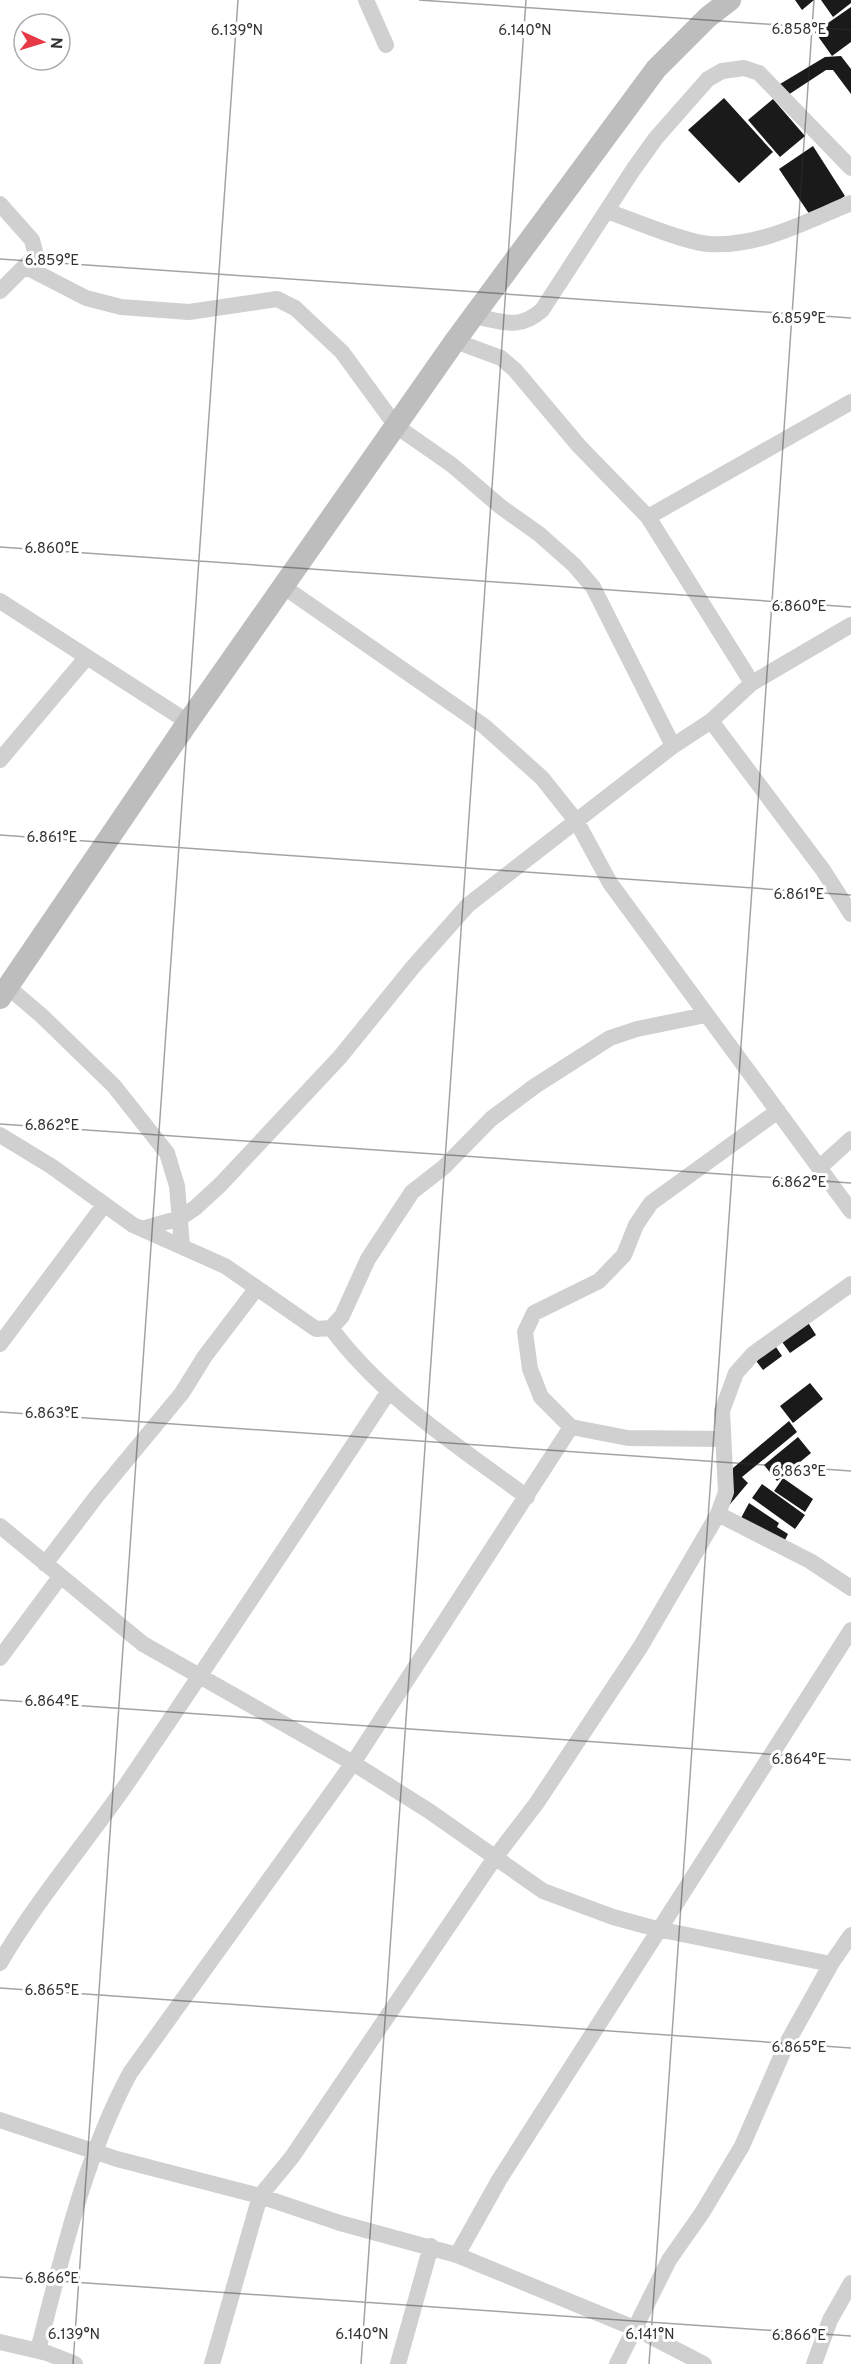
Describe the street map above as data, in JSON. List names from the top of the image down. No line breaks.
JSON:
{"north":"right","coordinates":["6.858°E","6.139°N","6.140°N","6.859°E","6.860°E","6.861°E","6.862°E","6.863°E","6.864°E","6.865°E","6.866°E","6.141°N"]}
